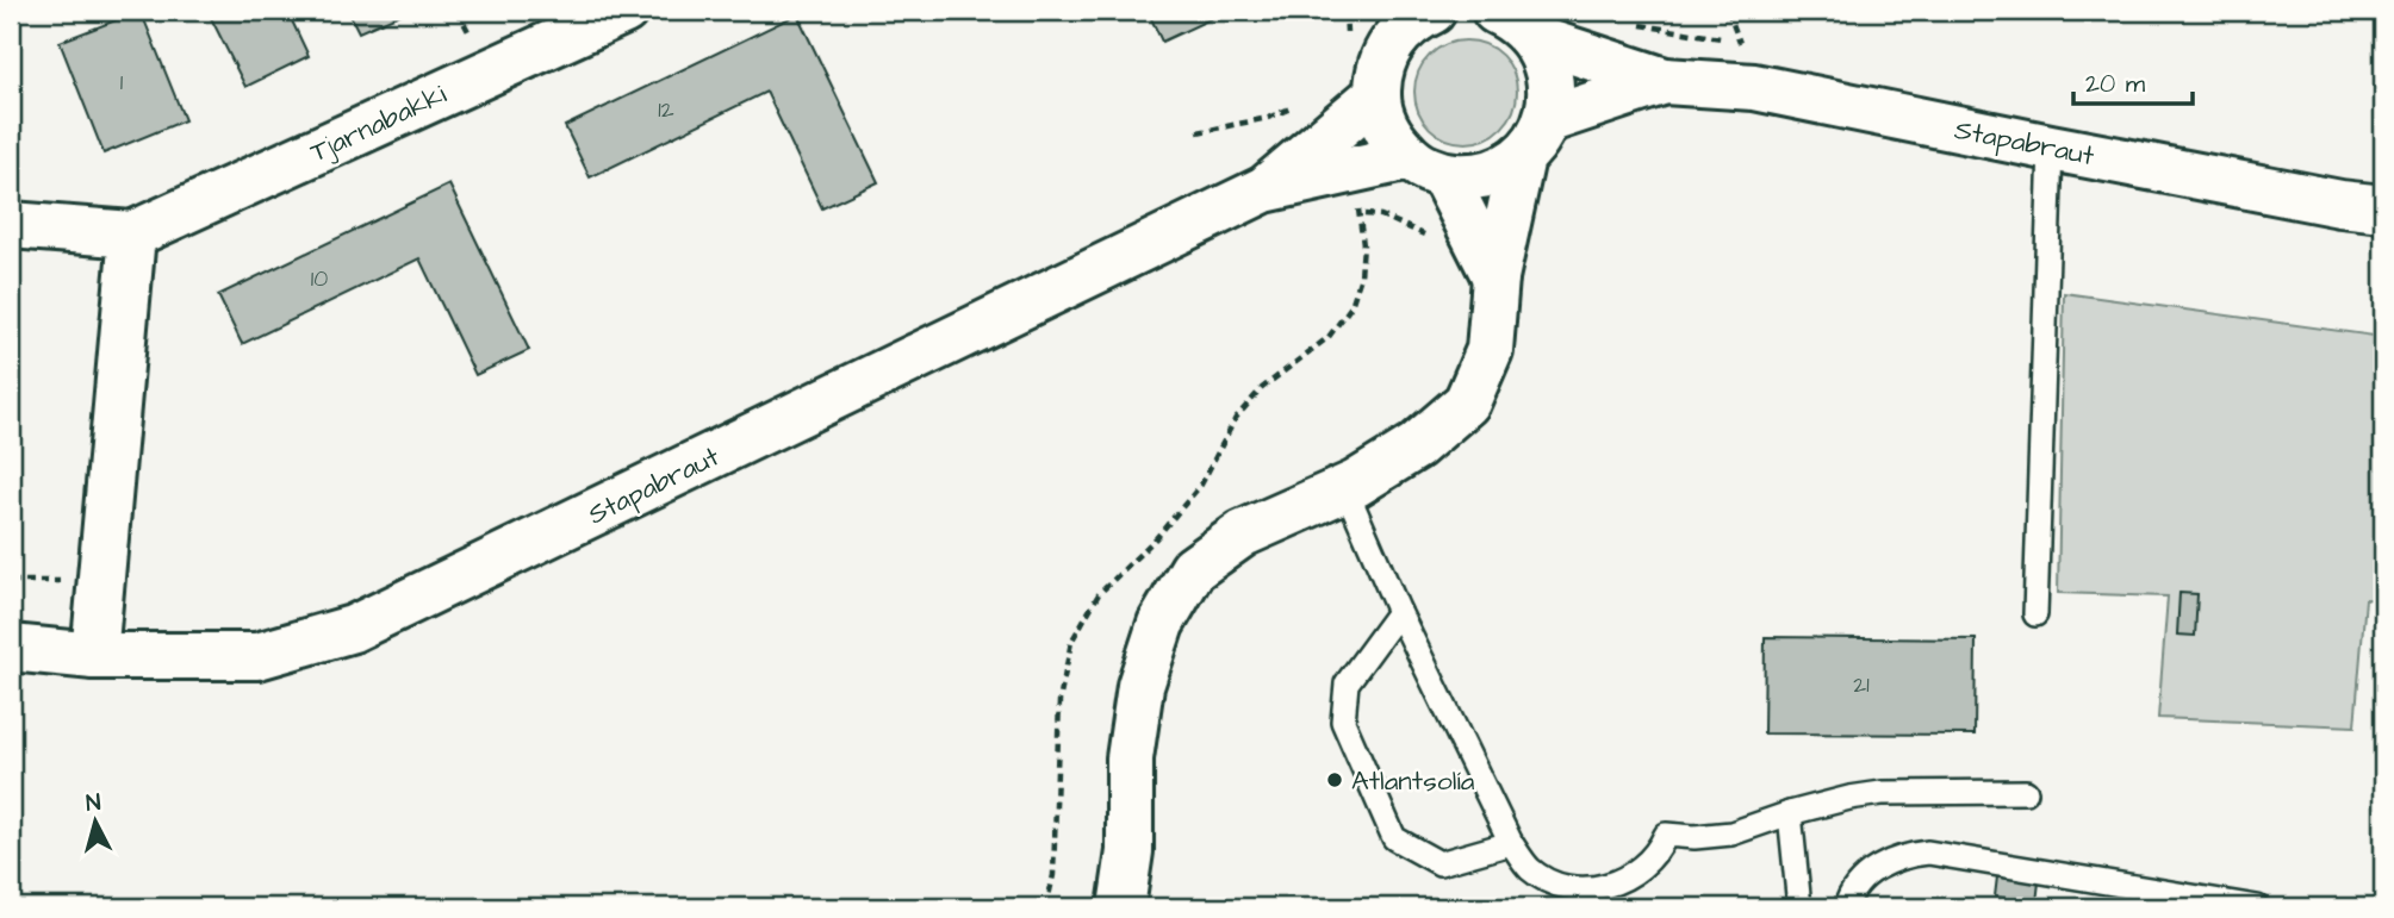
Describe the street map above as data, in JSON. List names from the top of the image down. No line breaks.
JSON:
{"streets":{"street":["Tjarnabakki","Stapabraut"]},"places":["Atlantsolía"],"house_numbers":["1","12","10","21"],"scale_bar":"20 m","north":"top"}
